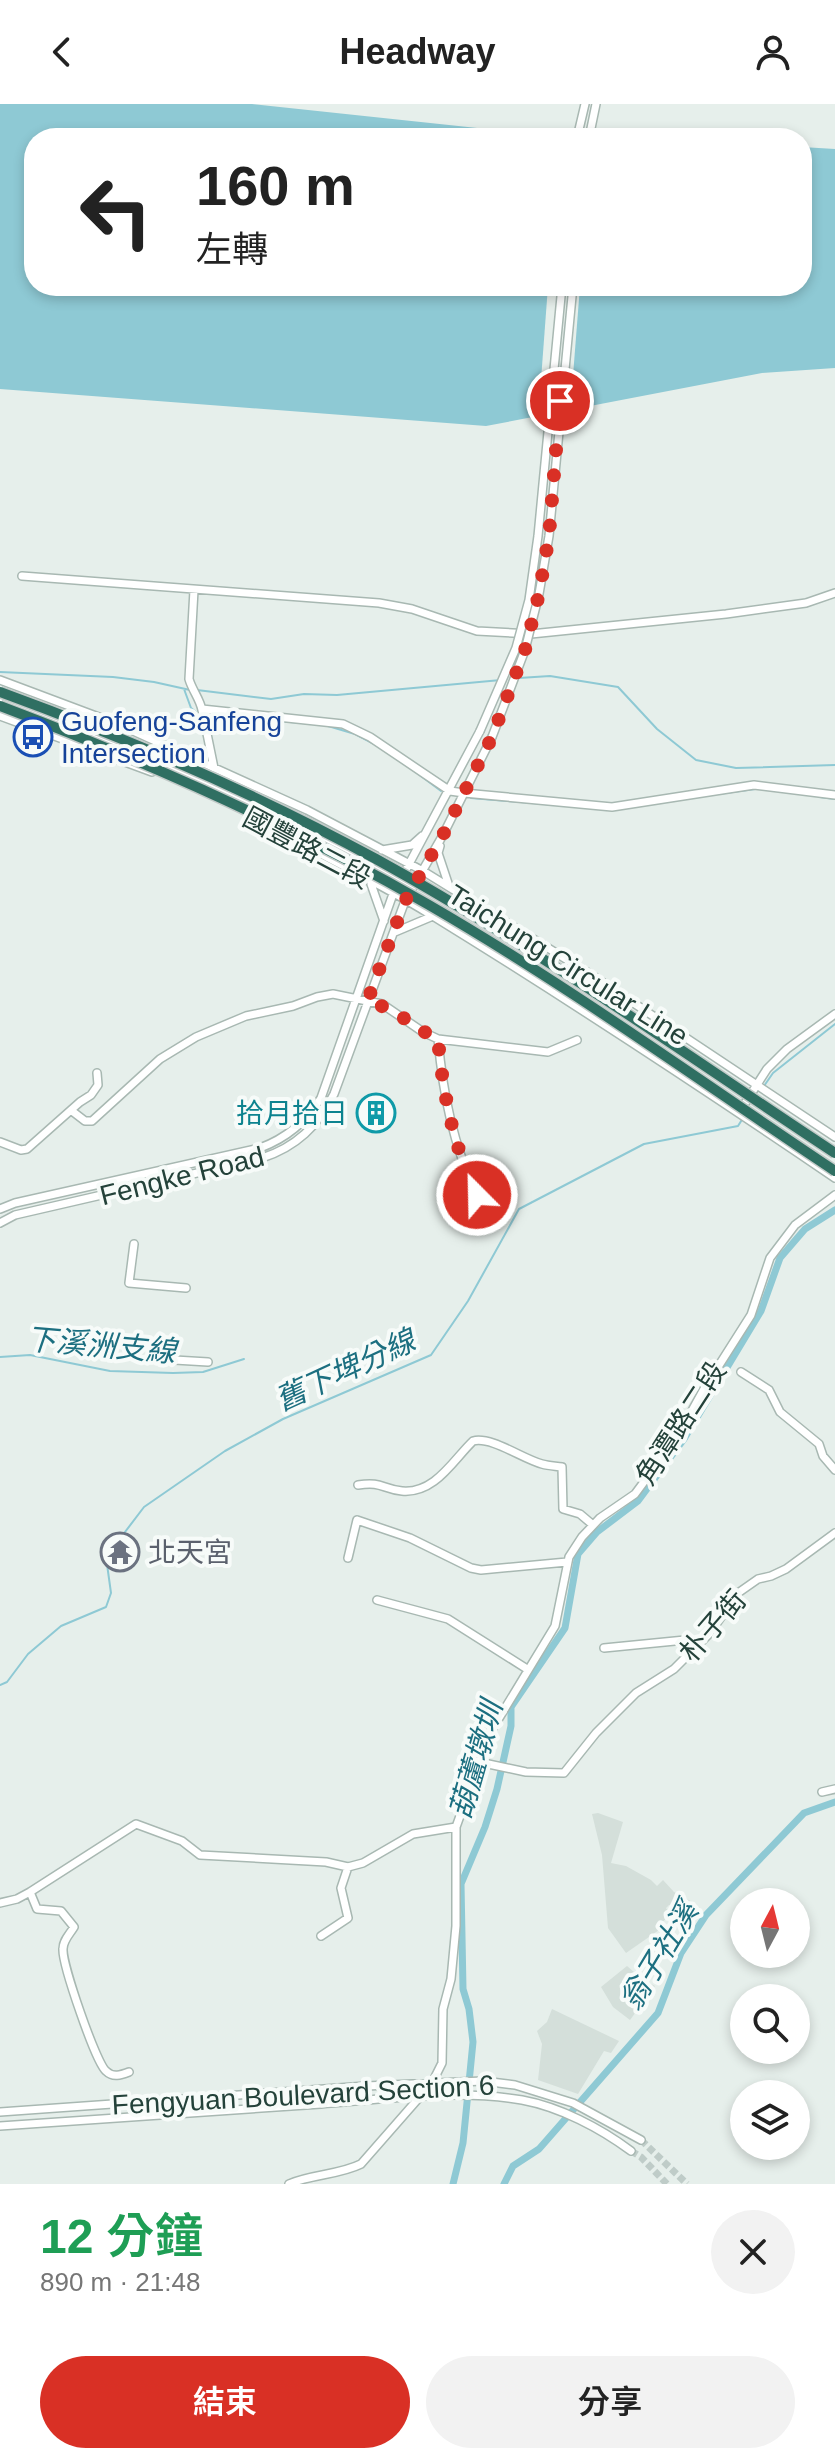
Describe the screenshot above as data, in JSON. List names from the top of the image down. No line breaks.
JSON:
{"streets":{"highway":["Taichung Circular Line"],"street":["國豐路二段","Fengke Road","角潭路二段","朴子街","Fengyuan Boulevard Section 6"]},"crossings":[["國豐路二段","Fengke Road"],["角潭路二段","朴子街"],["角潭路二段","Fengyuan Boulevard Section 6"]],"water":["下溪洲支線","舊下埤分線","葫蘆墩圳","翁子社溪"],"places":{"bus stop":["Guofeng-Sanfeng Intersection"],"building":["拾月拾日"],"temple":["北天宮"]},"north":"top","page":{"header":"Headway","turn":["160 m","左轉"],"heading":["12 分鐘","890 m · 21:48"],"buttons":["結束","分享"]}}
